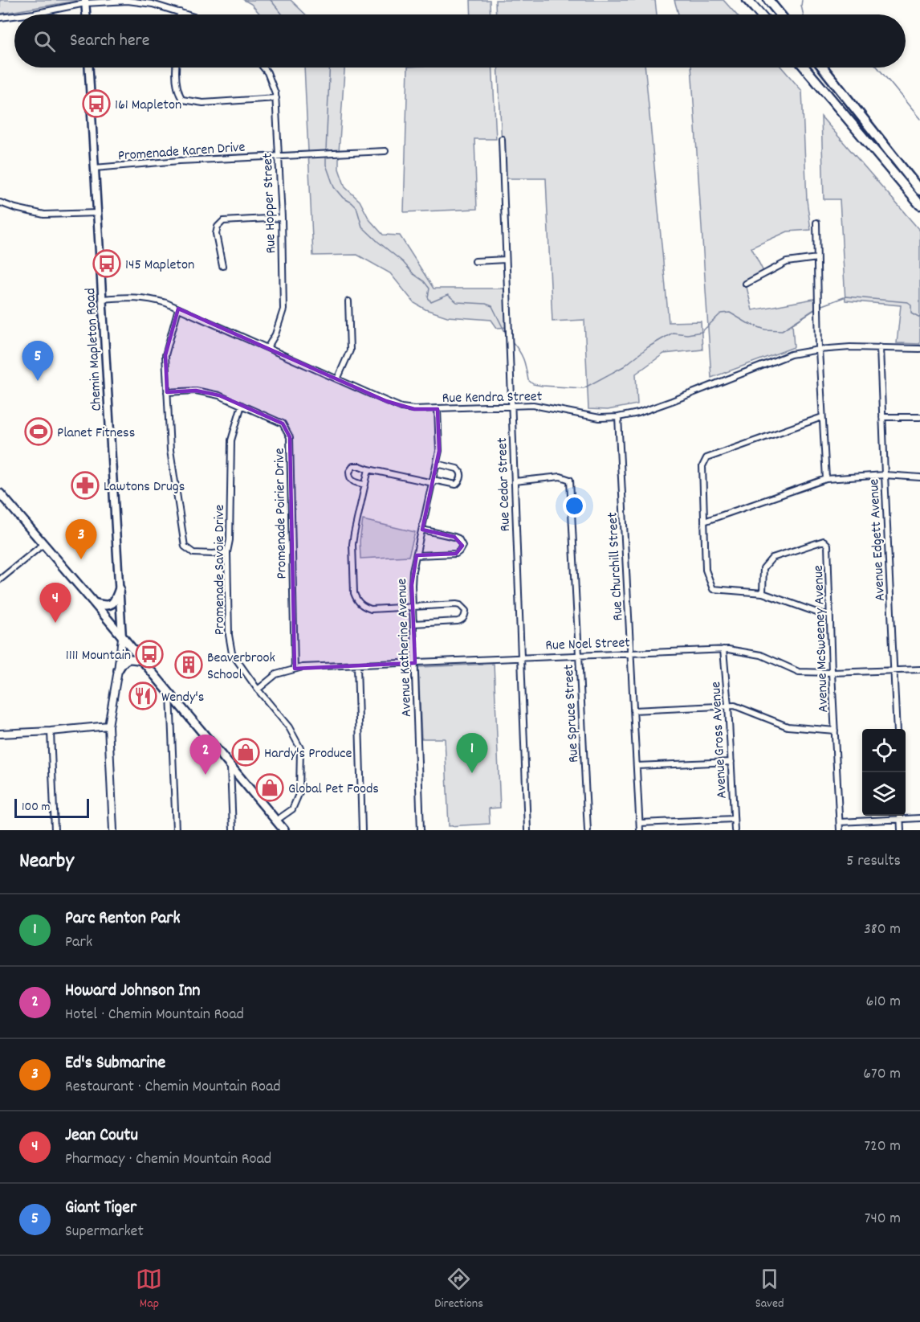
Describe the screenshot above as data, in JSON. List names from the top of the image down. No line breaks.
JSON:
{"streets":{"main road":["Chemin Mapleton Road"],"street":["Promenade Karen Drive","Rue Hopper Street","Rue Kendra Street","Rue Cedar Street","Promenade Poirier Drive","Avenue Edgett Avenue","Rue Churchill Street","Promenade Savoie Drive","Avenue McSweeney Avenue","Rue Noel Street","Avenue Katherine Avenue","Rue Spruce Street","Avenue Gross Avenue"]},"crossings":[["Promenade Karen Drive","Rue Hopper Street"],["Promenade Karen Drive","Chemin Mapleton Road"],["Rue Hopper Street","Rue Kendra Street"],["Chemin Mapleton Road","Rue Kendra Street"],["Rue Kendra Street","Rue Cedar Street"],["Rue Kendra Street","Avenue Edgett Avenue"],["Rue Kendra Street","Rue Churchill Street"],["Rue Kendra Street","Avenue Katherine Avenue"],["Rue Cedar Street","Rue Noel Street"],["Rue Cedar Street","Rue Spruce Street"],["Promenade Poirier Drive","Promenade Savoie Drive"],["Promenade Poirier Drive","Rue Noel Street"],["Avenue Edgett Avenue","Rue Noel Street"],["Rue Churchill Street","Rue Noel Street"],["Promenade Savoie Drive","Rue Noel Street"],["Avenue McSweeney Avenue","Rue Noel Street"],["Rue Noel Street","Avenue Katherine Avenue"],["Rue Noel Street","Rue Spruce Street"],["Rue Noel Street","Avenue Gross Avenue"]],"places":{"bus stop":["161 Mapleton","145 Mapleton","1111 Mountain"],"sports":["Planet Fitness"],"pharmacy":["Lawtons Drugs"],"building":["Beaverbrook School"],"restaurant":["Wendy's"],"shop":["Hardy's Produce","Global Pet Foods"]},"scale_bar":"100 m","page":{"search":"Search here","pins":["5","3","4","1","2"],"scale":"100 m","heading":["Nearby","5 results"],"list":[{"mark":"1","name":"Parc Renton Park","note":"Park","value":"380 m"},{"mark":"2","name":"Howard Johnson Inn","note":"Hotel · Chemin Mountain Road","value":"610 m"},{"mark":"3","name":"Ed's Submarine","note":"Restaurant · Chemin Mountain Road","value":"670 m"},{"mark":"4","name":"Jean Coutu","note":"Pharmacy · Chemin Mountain Road","value":"720 m"},{"mark":"5","name":"Giant Tiger","note":"Supermarket","value":"740 m"}],"nav":["Map","Directions","Saved"]}}
